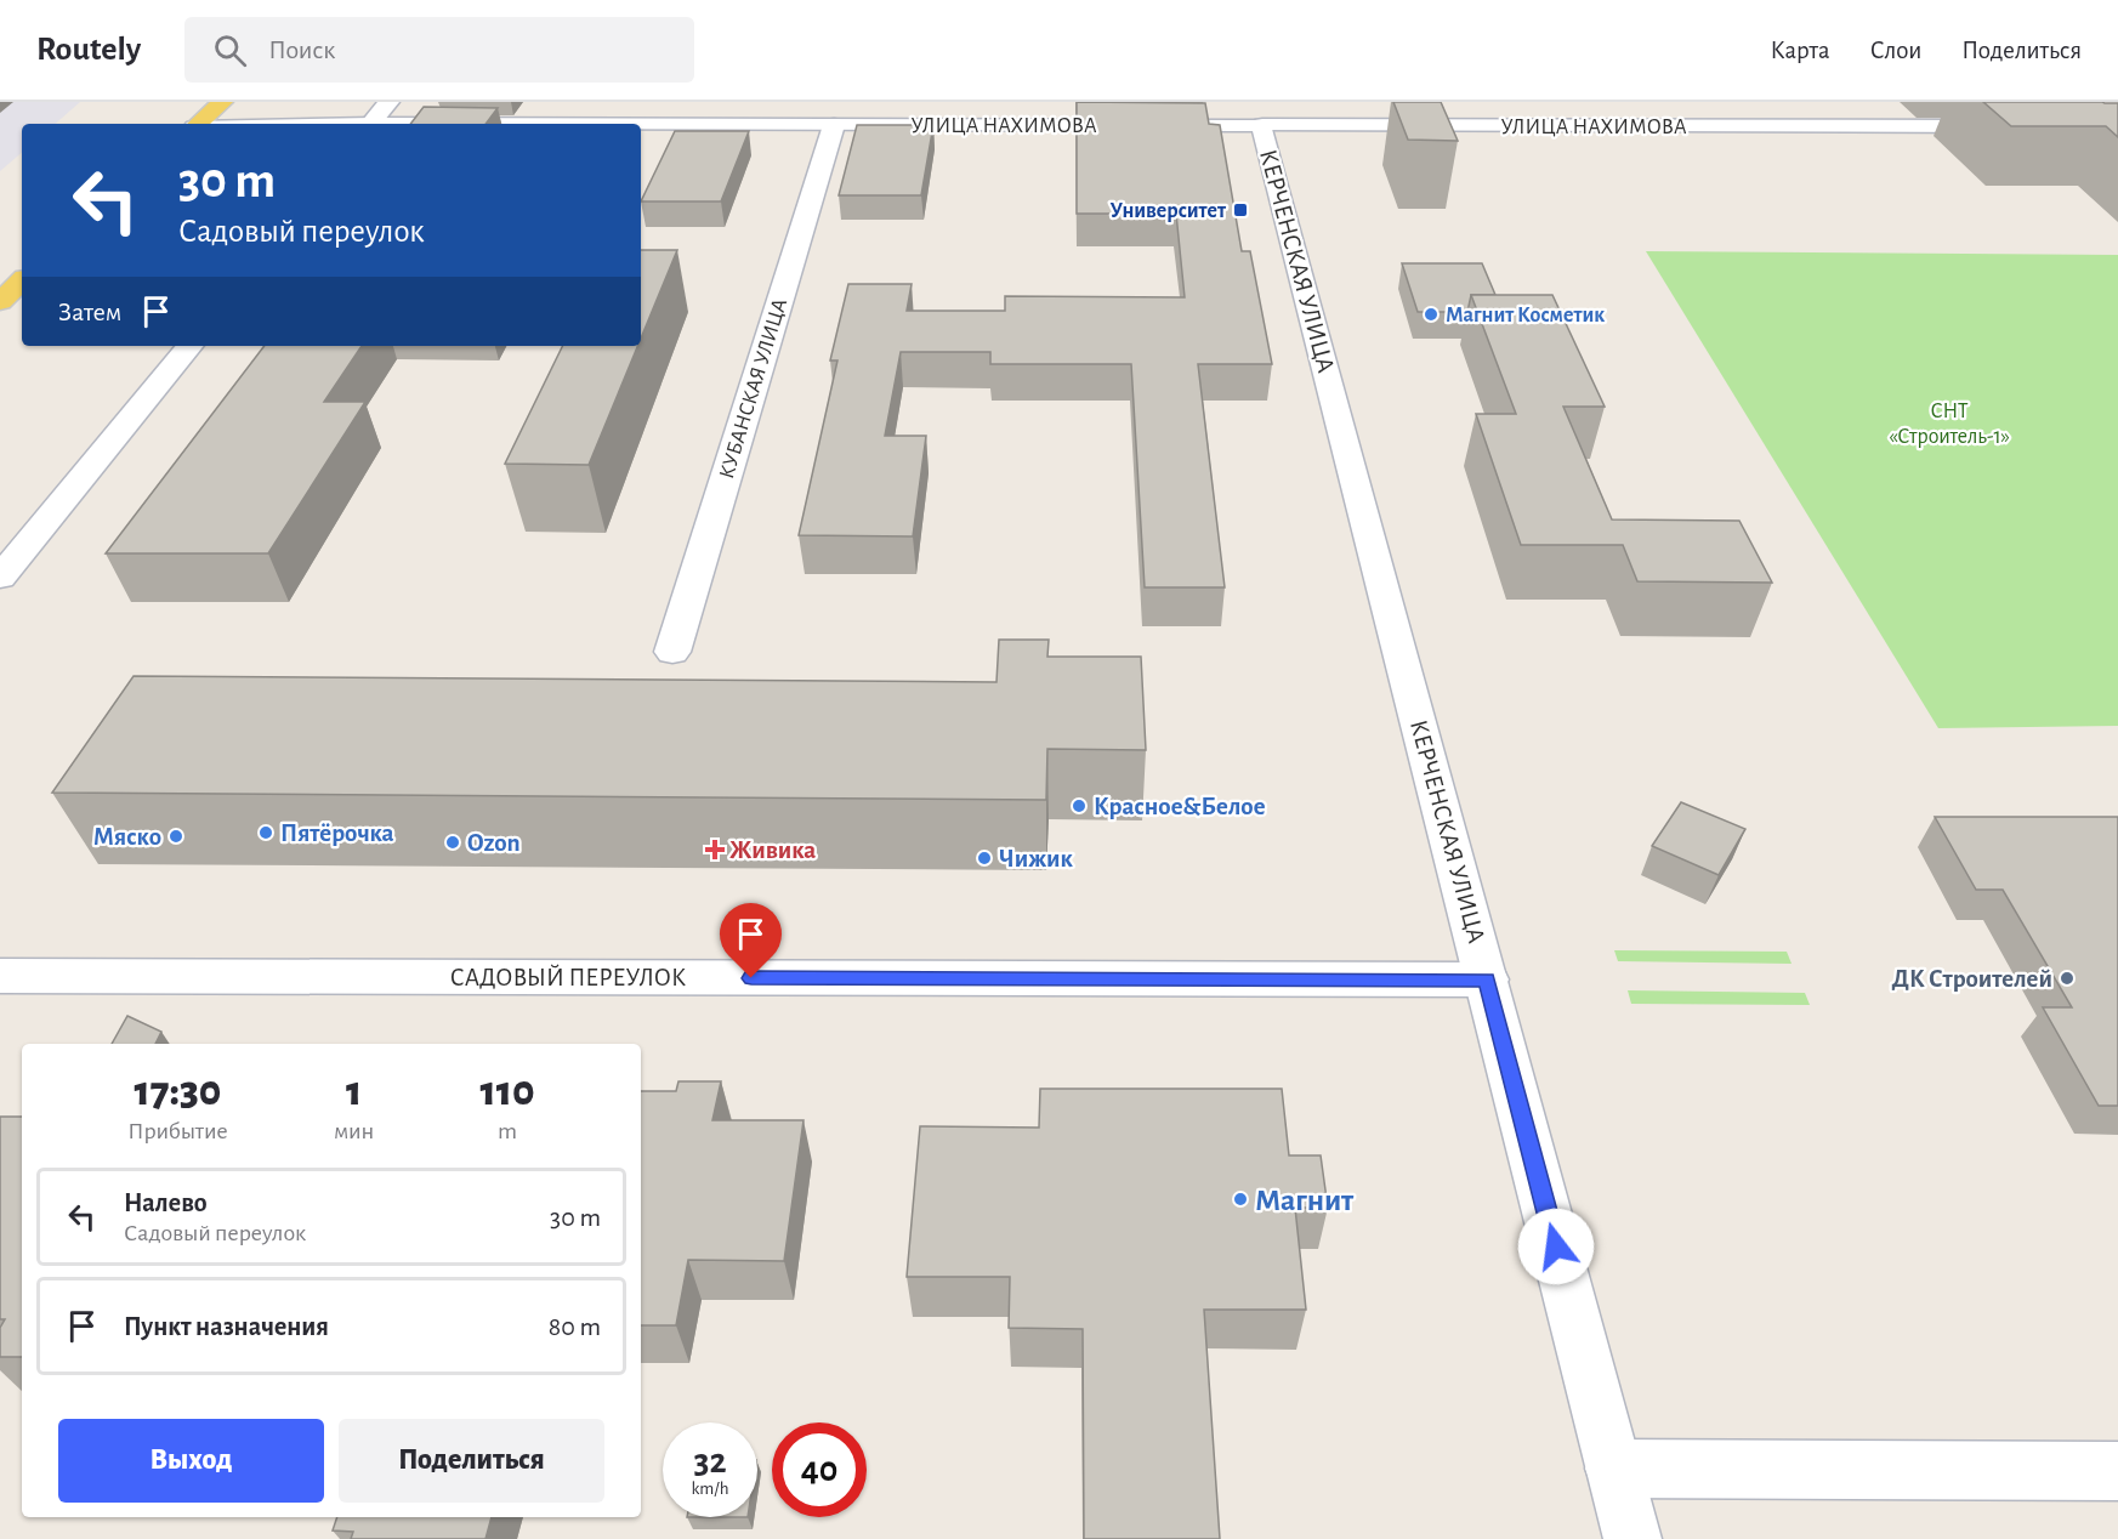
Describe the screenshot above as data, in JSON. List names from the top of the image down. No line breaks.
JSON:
{"streets":{"street":["УЛИЦА НАХИМОВА","КЕРЧЕНСКАЯ УЛИЦА","КУБАНСКАЯ УЛИЦА","САДОВЫЙ ПЕРЕУЛОК"]},"crossings":[["УЛИЦА НАХИМОВА","КЕРЧЕНСКАЯ УЛИЦА"],["УЛИЦА НАХИМОВА","КУБАНСКАЯ УЛИЦА"],["КЕРЧЕНСКАЯ УЛИЦА","САДОВЫЙ ПЕРЕУЛОК"]],"parks":["СНТ «Строитель-1»"],"places":{"transit":["Университет"],"other":["Магнит Косметик","Красное&Белое","Пятёрочка","Мяско","Ozon","Чижик","ДК Строителей","Магнит"],"health":["Живика"]},"page":{"header":"Routely","search":"Поиск","nav":["Карта","Слои","Поделиться"],"turn":["30 m","Садовый переулок"],"then":"Затем","eta":["17:30","Прибытие","1","мин","110","m"],"list":[{"name":"Налево","note":"Садовый переулок","value":"30 m"},{"name":"Пункт назначения","value":"80 m"}],"buttons":["Выход","Поделиться"],"speed":"32 km/h","limit":"40"}}
